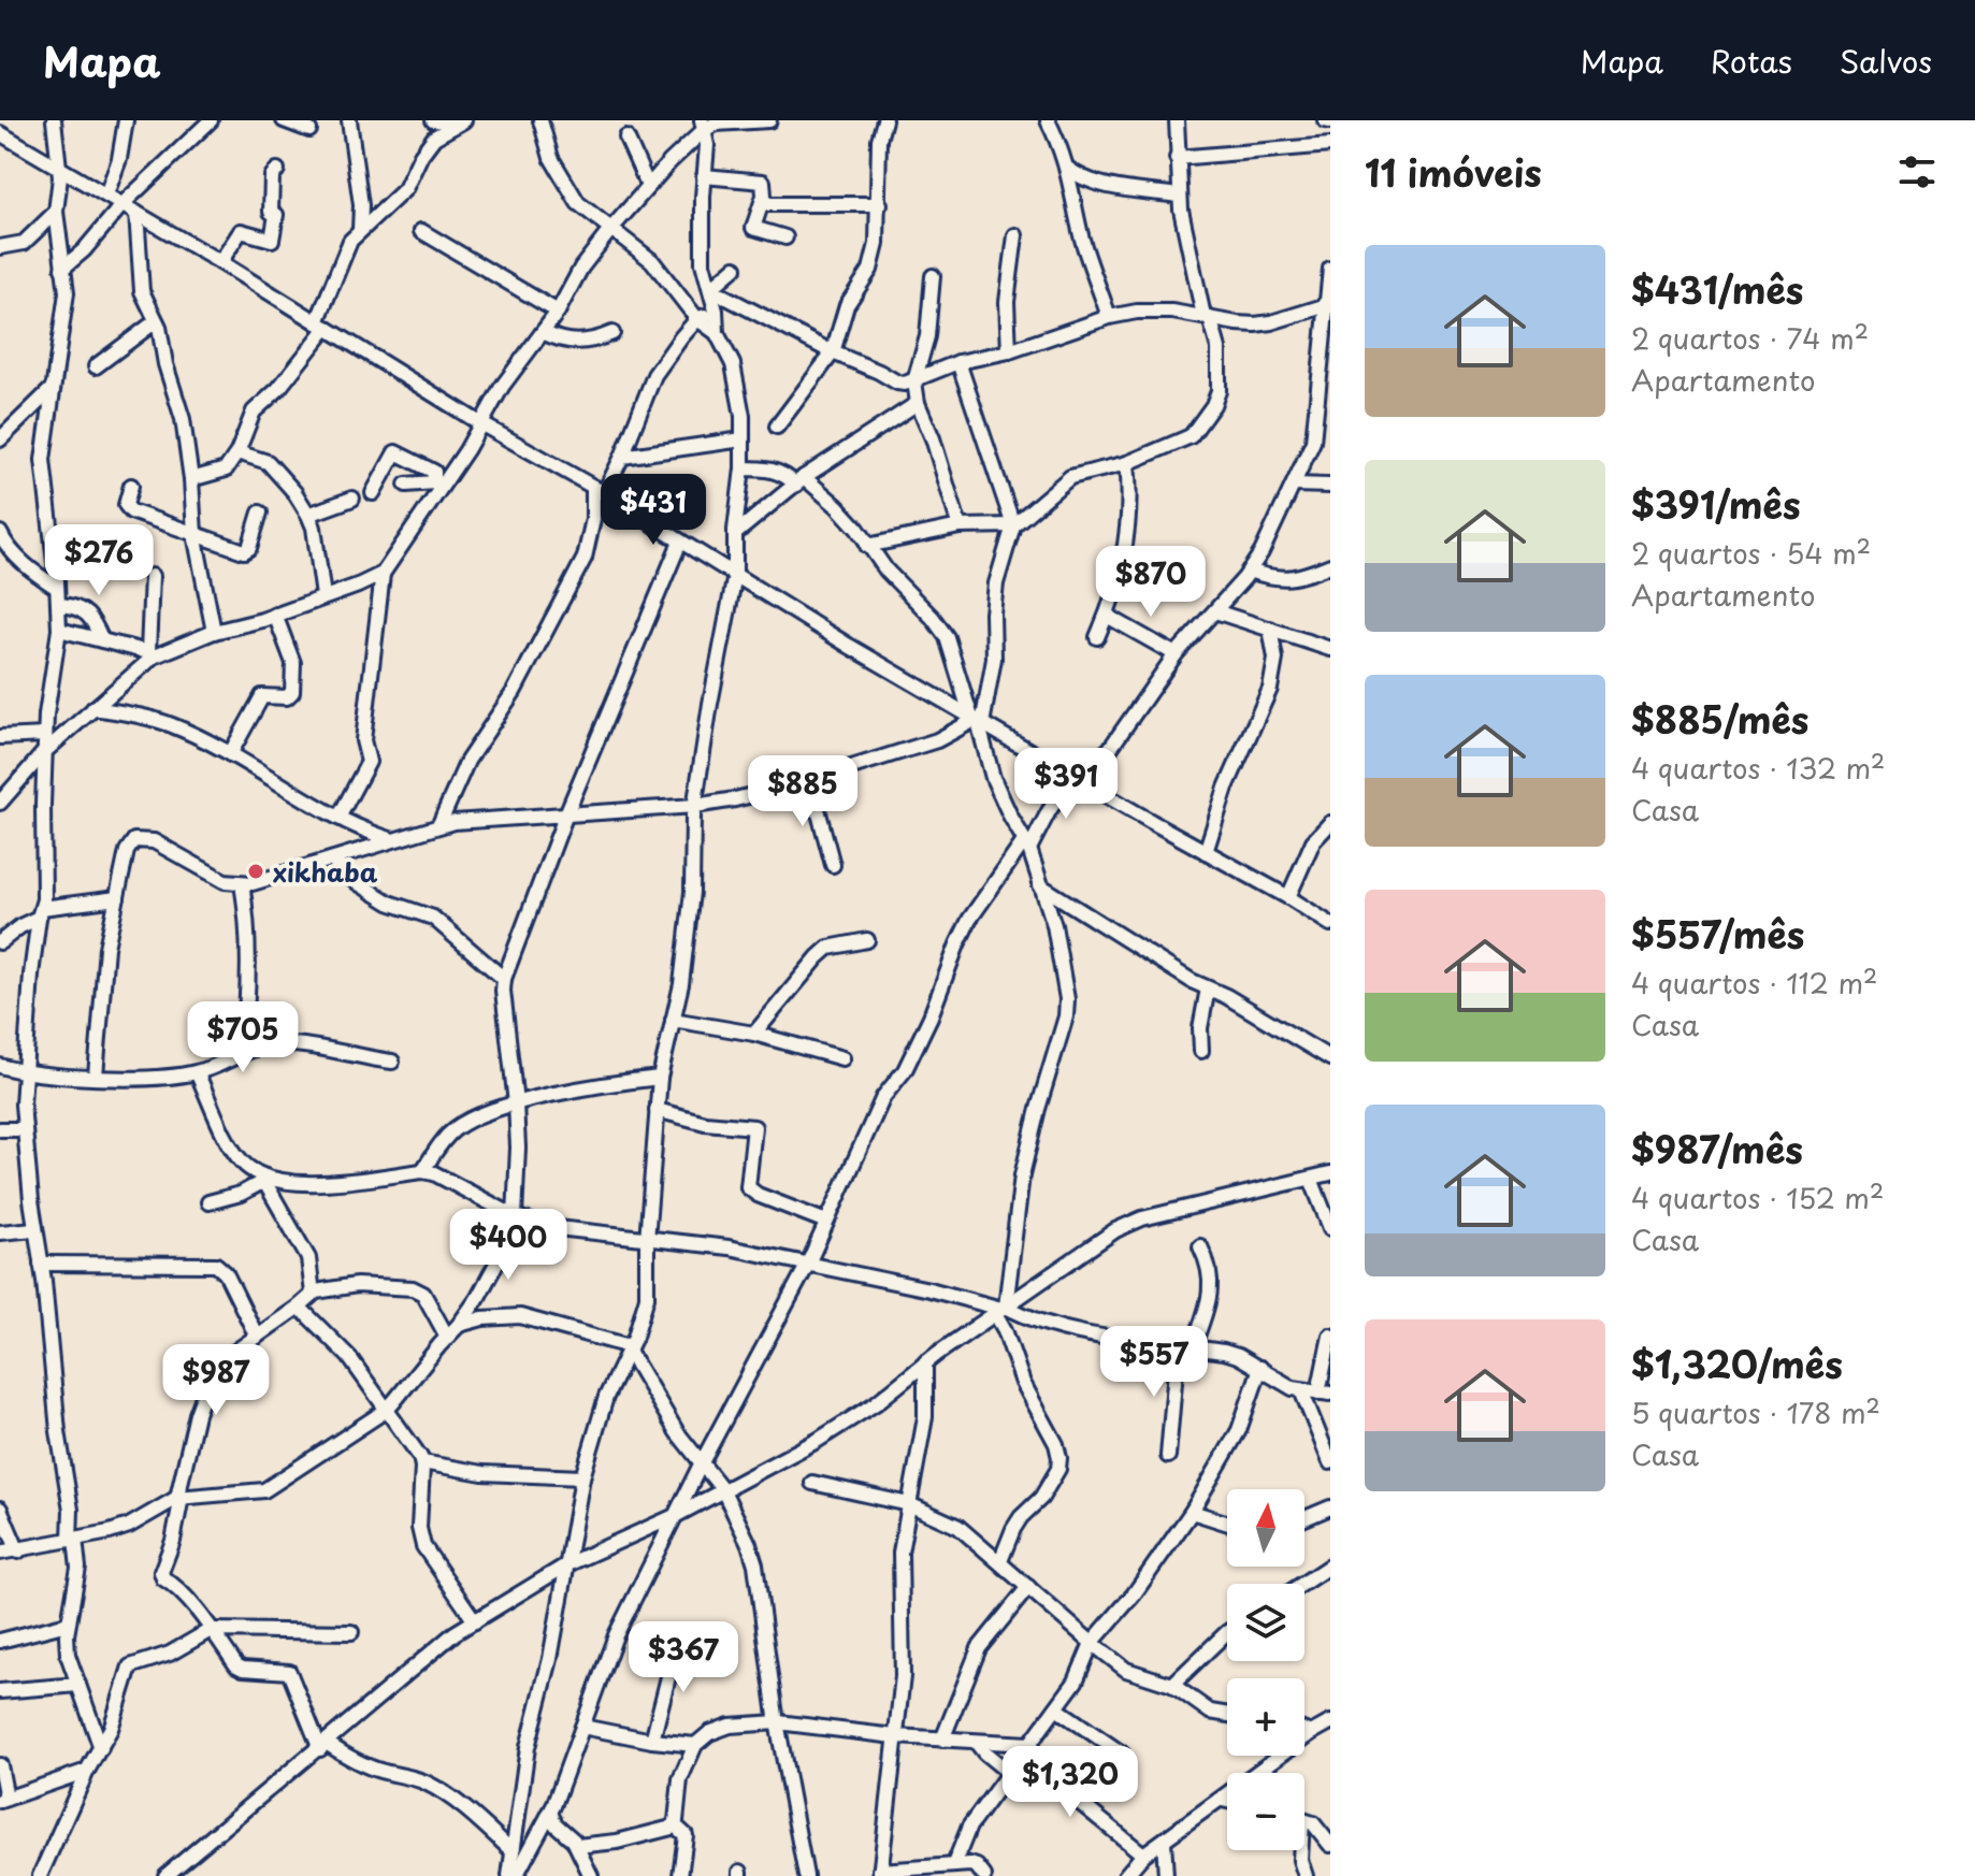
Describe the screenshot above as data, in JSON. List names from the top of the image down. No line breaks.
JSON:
{"places":["xikhaba"],"north":"top","page":{"header":"Mapa","nav":["Mapa","Rotas","Salvos"],"heading":"11 imóveis","list":[{"name":"$431/mês","note":"2 quartos · 74 m² · Apartamento"},{"name":"$391/mês","note":"2 quartos · 54 m² · Apartamento"},{"name":"$885/mês","note":"4 quartos · 132 m² · Casa"},{"name":"$557/mês","note":"4 quartos · 112 m² · Casa"},{"name":"$987/mês","note":"4 quartos · 152 m² · Casa"},{"name":"$1,320/mês","note":"5 quartos · 178 m² · Casa"}],"price":["$431","$276","$870","$391","$885","$705","$400","$557","$987","$367","$1,320"],"map_buttons":["+","−"]}}
